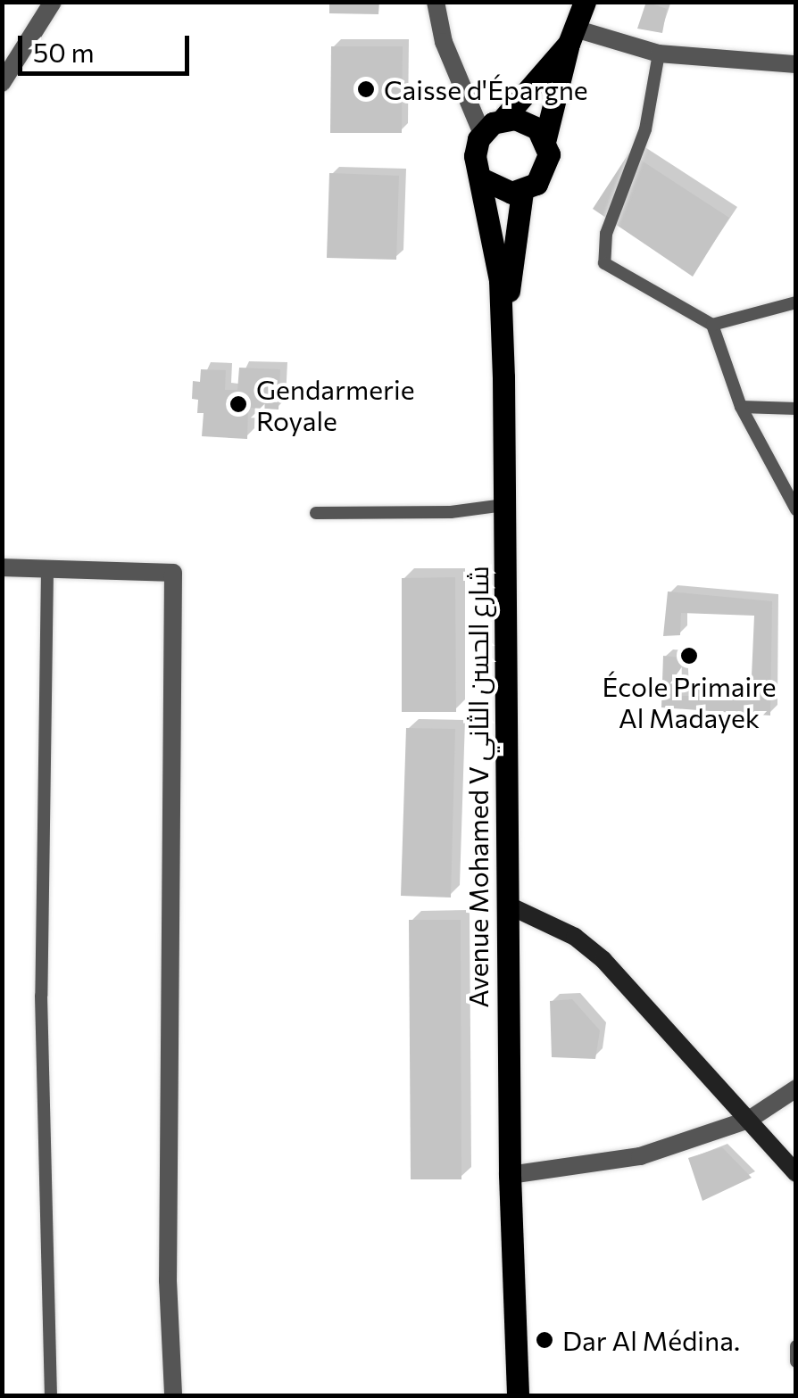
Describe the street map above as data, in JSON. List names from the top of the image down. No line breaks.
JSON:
{"streets":{"main road":["Avenue Mohamed V شارع الحسن الثاني"]},"places":["Caisse d'Épargne","Gendarmerie Royale","École Primaire Al Madayek","Dar Al Médina."],"scale_bar":"50 m"}
